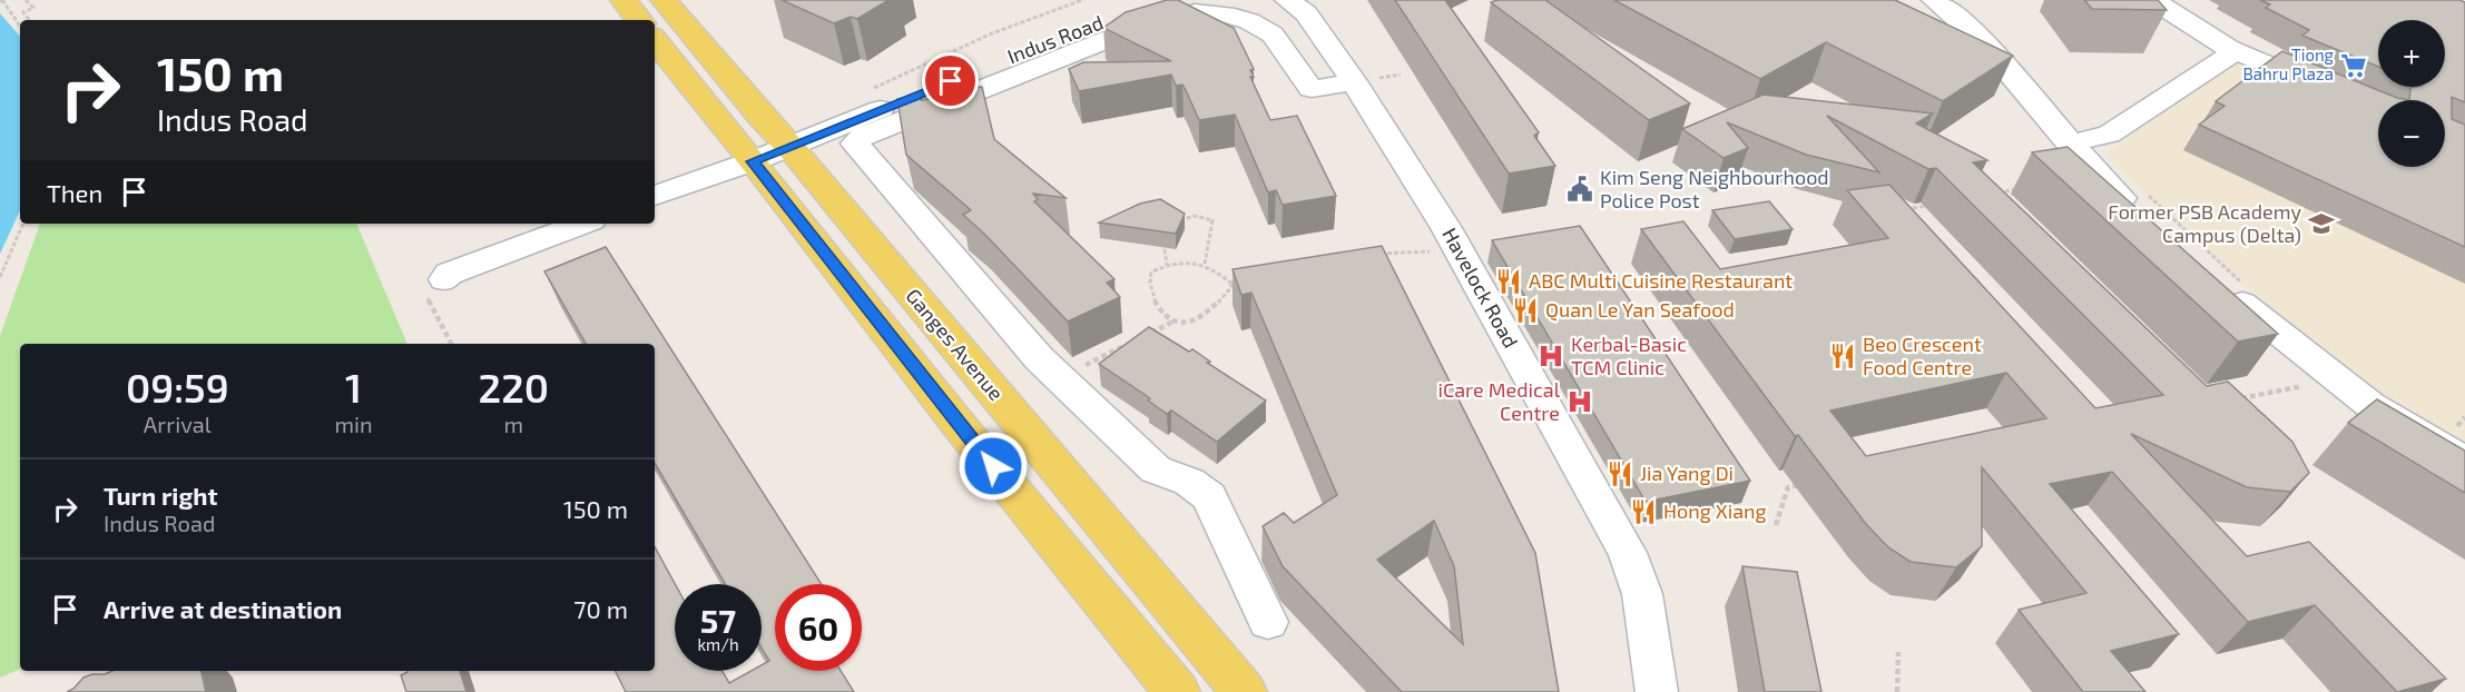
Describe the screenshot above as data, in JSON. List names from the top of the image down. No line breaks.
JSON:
{"streets":{"main road":["Ganges Avenue"],"street":["Indus Road","Havelock Road"]},"crossings":[["Indus Road","Ganges Avenue"]],"places":{"supermarket":["Tiong Bahru Plaza"],"public building":["Kim Seng Neighbourhood Police Post"],"school or university":["Former PSB Academy Campus (Delta)"],"restaurant":["ABC Multi Cuisine Restaurant","Quan Le Yan Seafood","Beo Crescent Food Centre","Jia Yang Di","Hong Xiang"],"hospital":["Kerbal-Basic TCM Clinic","iCare Medical Centre"]},"page":{"map_buttons":["+","−"],"turn":["150 m","Indus Road"],"then":"Then","eta":["09:59","Arrival","1","min","220","m"],"list":[{"name":"Turn right","note":"Indus Road","value":"150 m"},{"name":"Arrive at destination","value":"70 m"}],"speed":"57 km/h","limit":"60"}}
